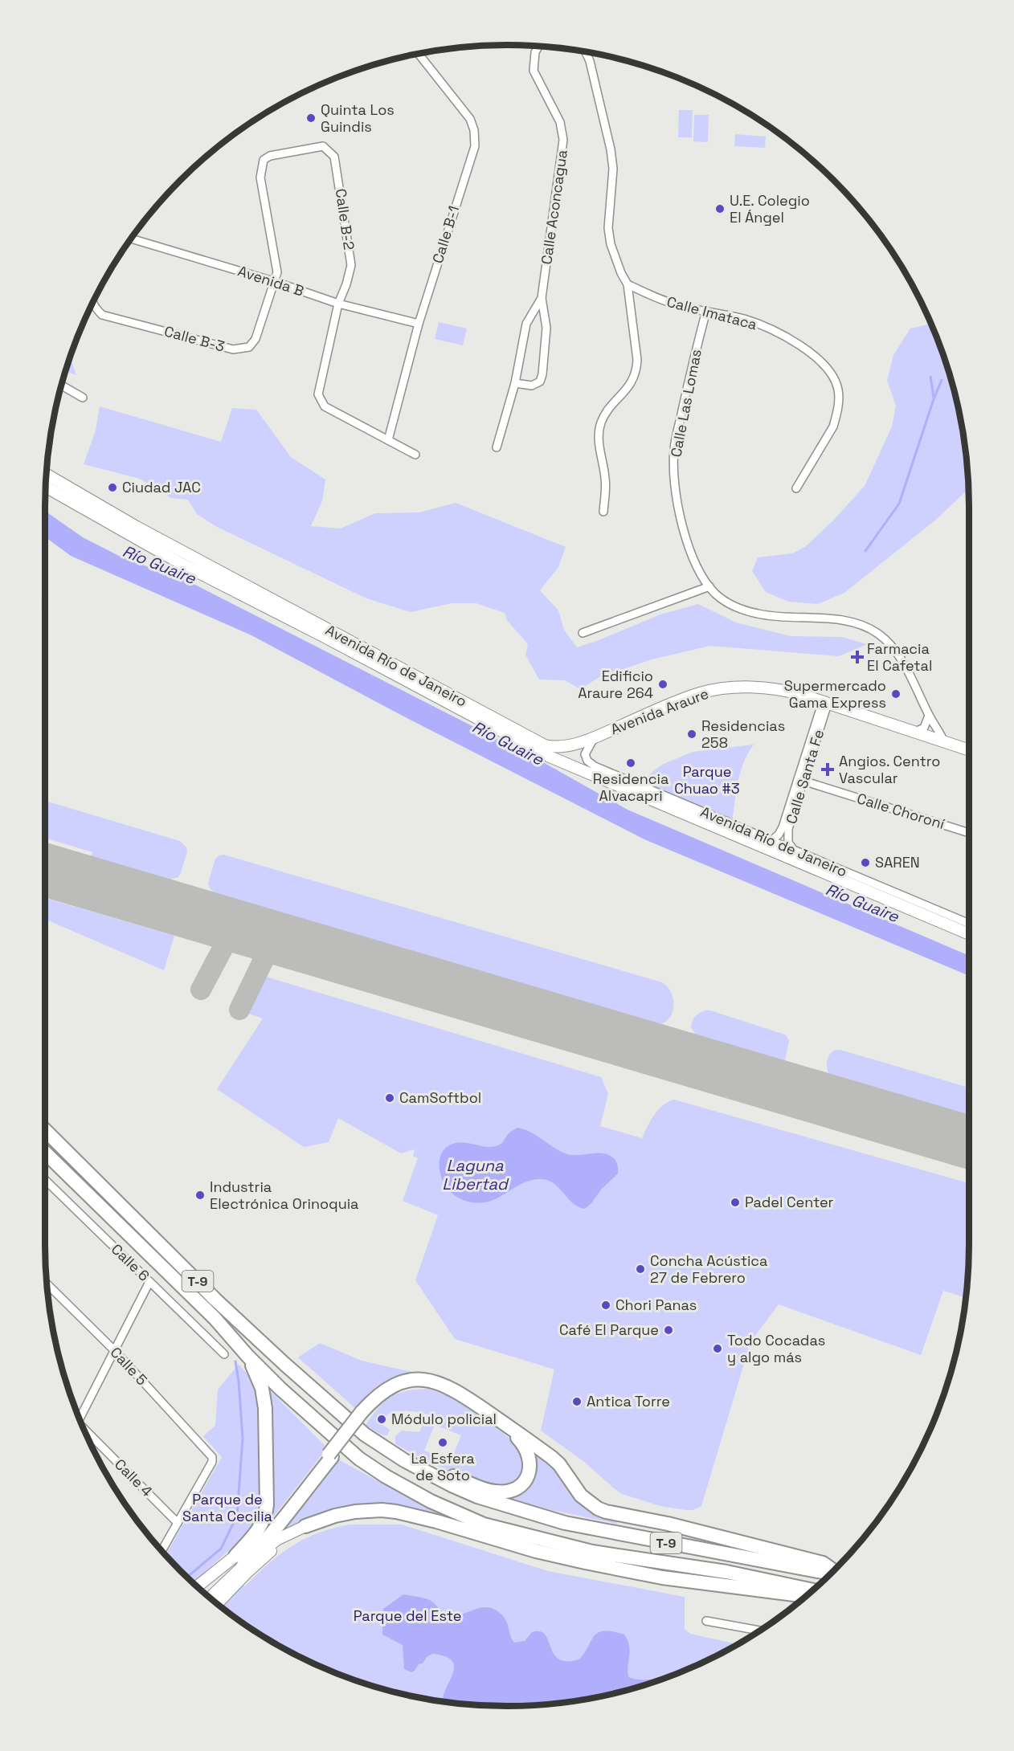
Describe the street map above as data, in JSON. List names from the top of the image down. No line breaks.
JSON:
{"streets":{"highway":["T-9"],"street":["Calle Aconcagua","Calle B-2","Calle B-1","Avenida B","Calle Imataca","Calle B-3","Calle Las Lomas","Avenida Río de Janeiro","Avenida Araure","Calle Santa Fe","Calle Choroní","Calle 6","Calle 5","Calle 4"]},"crossings":[["Calle B-2","Calle B-1"],["Calle B-2","Avenida B"],["Calle B-2","Calle B-3"],["Calle B-1","Avenida B"],["Avenida B","Calle B-3"],["Calle Imataca","Calle Las Lomas"],["Calle Las Lomas","Avenida Araure"],["Avenida Río de Janeiro","Avenida Araure"],["Avenida Río de Janeiro","Calle Santa Fe"],["Avenida Araure","Calle Santa Fe"],["Calle Santa Fe","Calle Choroní"],["Calle 5","Calle 4"]],"water":["Río Guaire","Laguna Libertad"],"parks":["Parque Chuao #3","Parque de Santa Cecilia","Parque del Este"],"places":{"other":["Quinta Los Guindis","U.E. Colegio El Ángel","Ciudad JAC","Edificio Araure 264","Supermercado Gama Express","Residencias 258","Residencia Alvacapri","SAREN","CamSoftbol","Industria Electrónica Orinoquia","Padel Center","Concha Acústica 27 de Febrero","Chori Panas","Café El Parque","Todo Cocadas y algo más","Antica Torre","Módulo policial","La Esfera de Soto"],"health":["Farmacia El Cafetal","Angios. Centro Vascular"]}}
